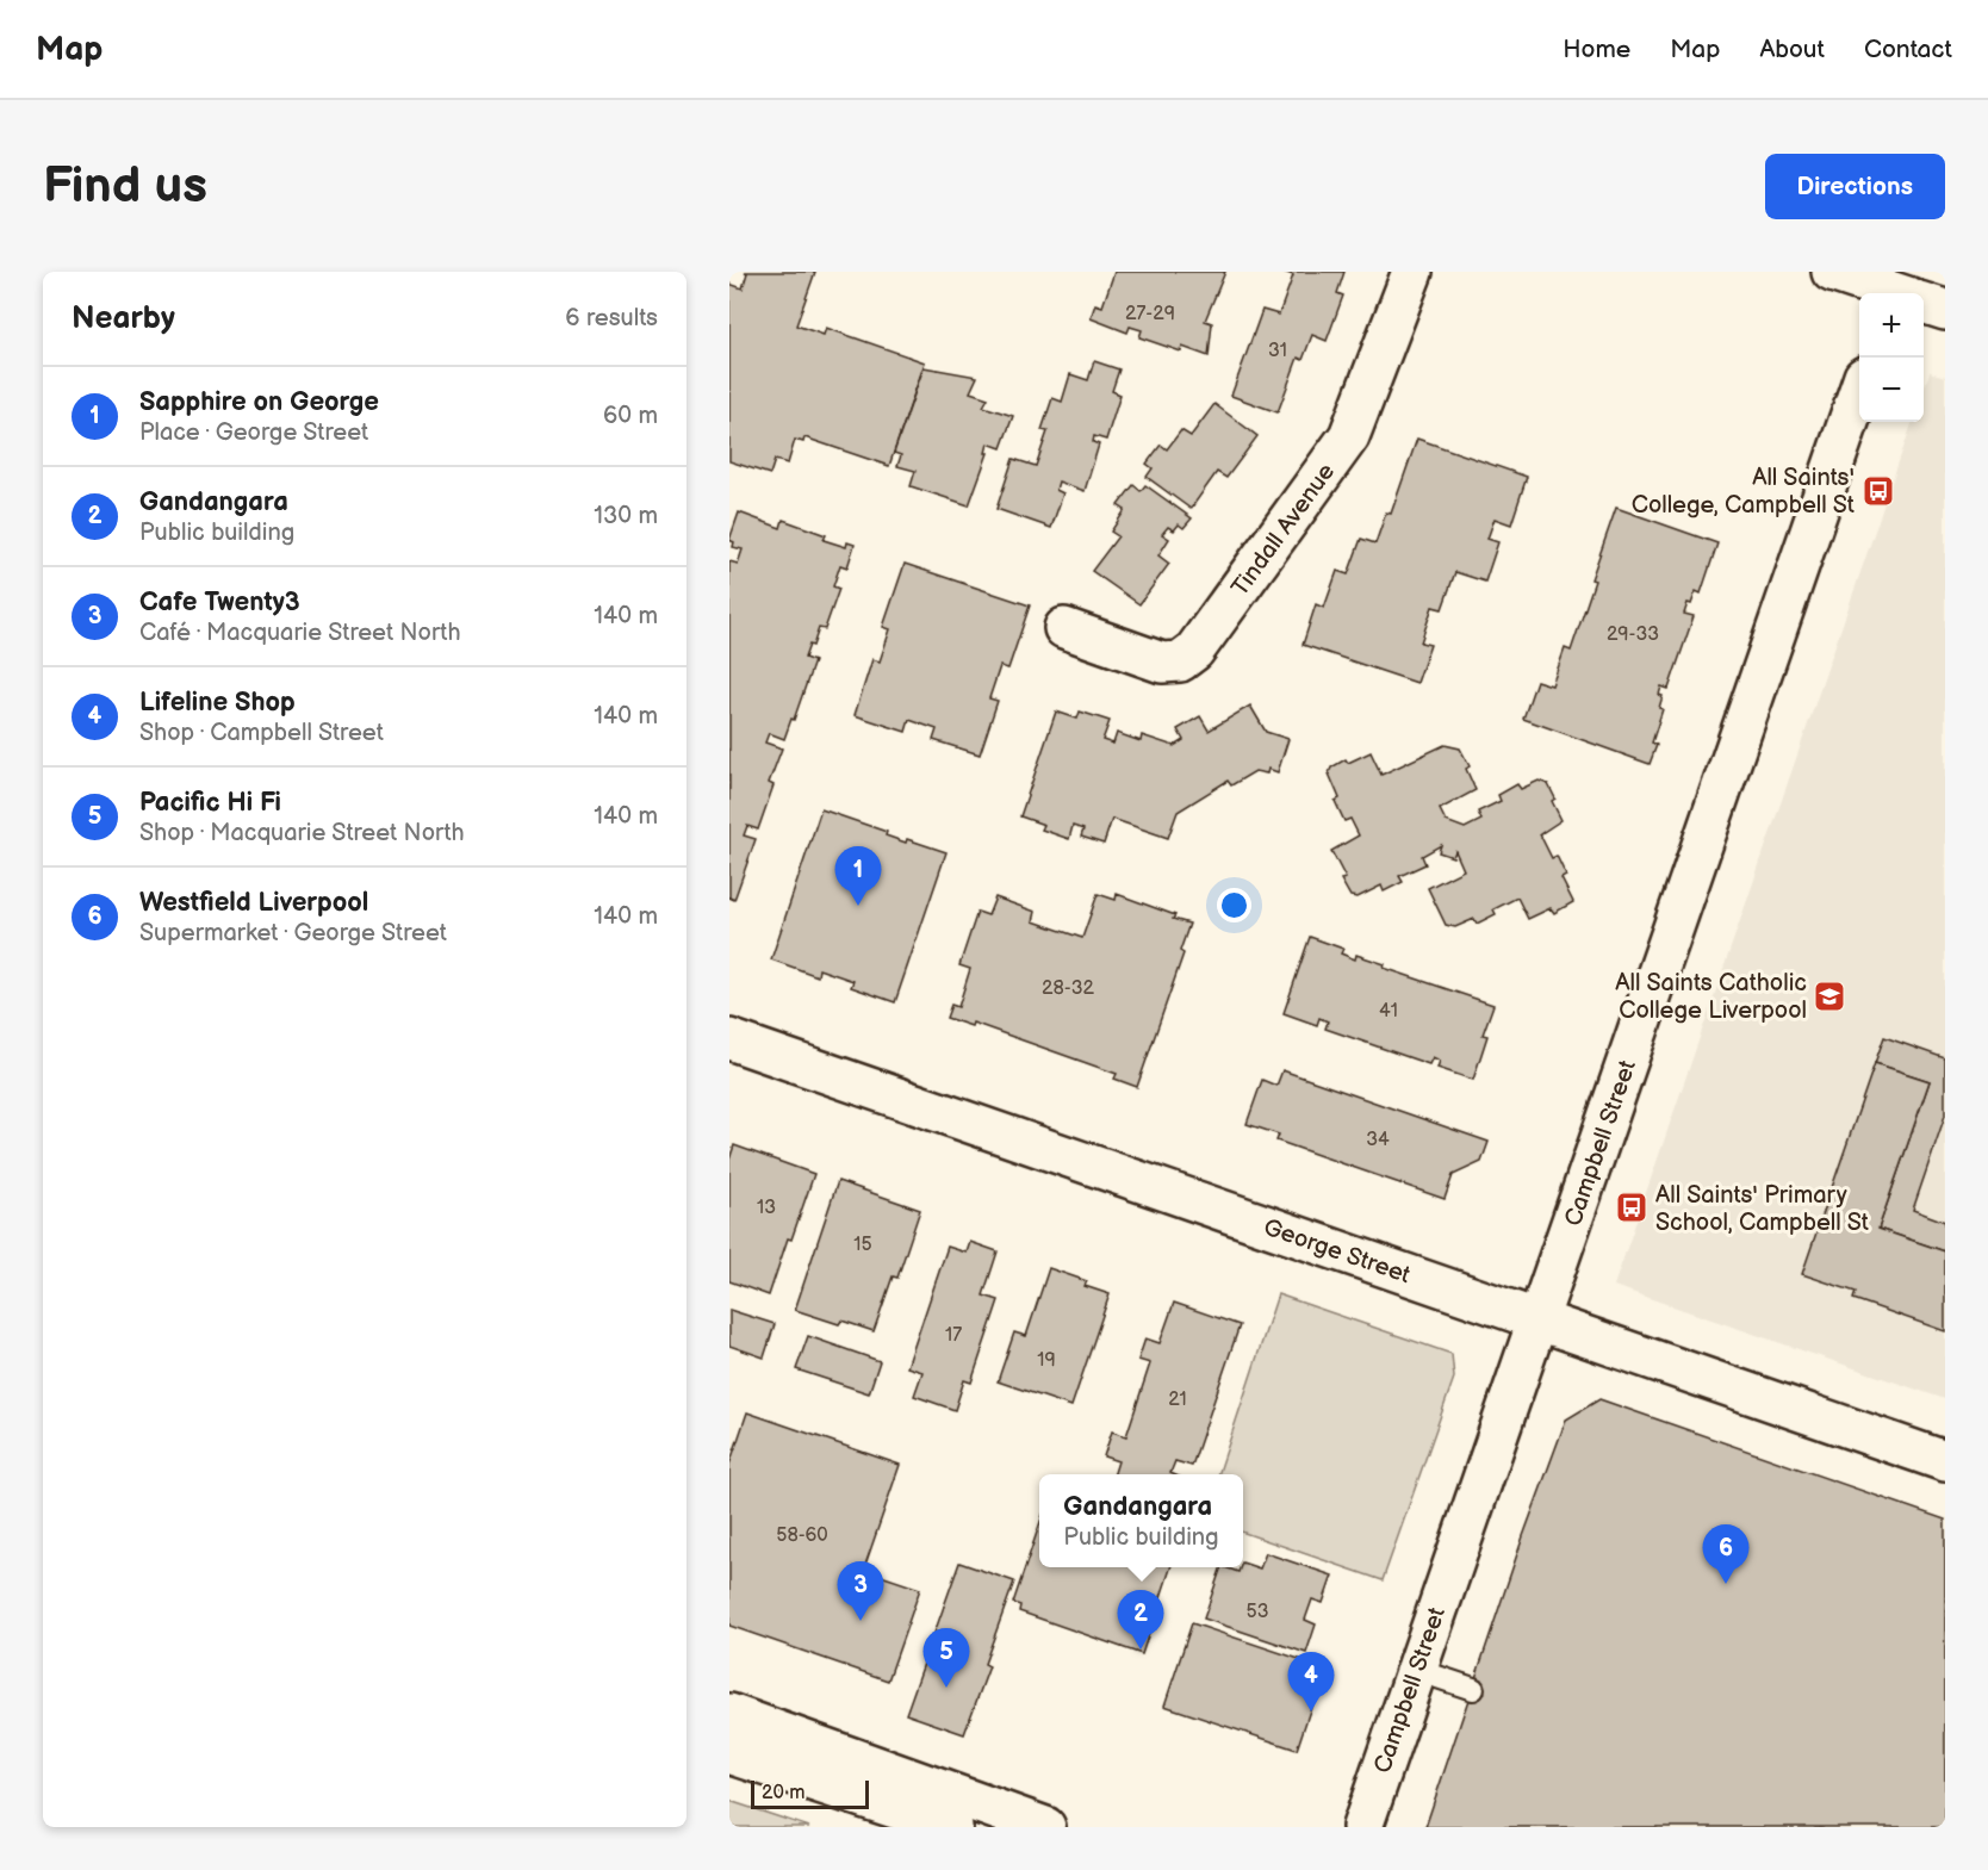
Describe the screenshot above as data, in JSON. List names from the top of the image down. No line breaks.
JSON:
{"streets":{"street":["Tindall Avenue","Campbell Street","George Street"]},"crossings":[["Campbell Street","George Street"]],"places":{"bus stop":["All Saints' College, Campbell St","All Saints' Primary School, Campbell St"],"school or university":["All Saints Catholic College Liverpool"]},"house_numbers":["27-29","31","29-33","28-32","41","34","13","15","17","19","21","58-60","53"],"scale_bar":"20 m","page":{"header":"Map","nav":["Home","Map","About","Contact"],"buttons":"Directions","title":"Find us","heading":["Nearby","6 results"],"map_buttons":["+","−"],"list":[{"mark":"1","name":"Sapphire on George","note":"Place · George Street","value":"60 m"},{"mark":"2","name":"Gandangara","note":"Public building","value":"130 m"},{"mark":"3","name":"Cafe Twenty3","note":"Café · Macquarie Street North","value":"140 m"},{"mark":"4","name":"Lifeline Shop","note":"Shop · Campbell Street","value":"140 m"},{"mark":"5","name":"Pacific Hi Fi","note":"Shop · Macquarie Street North","value":"140 m"},{"mark":"6","name":"Westfield Liverpool","note":"Supermarket · George Street","value":"140 m"}],"pins":["1","6","3","2","5","4"],"popup":["Gandangara","Public building"],"scale":"20 m"}}
